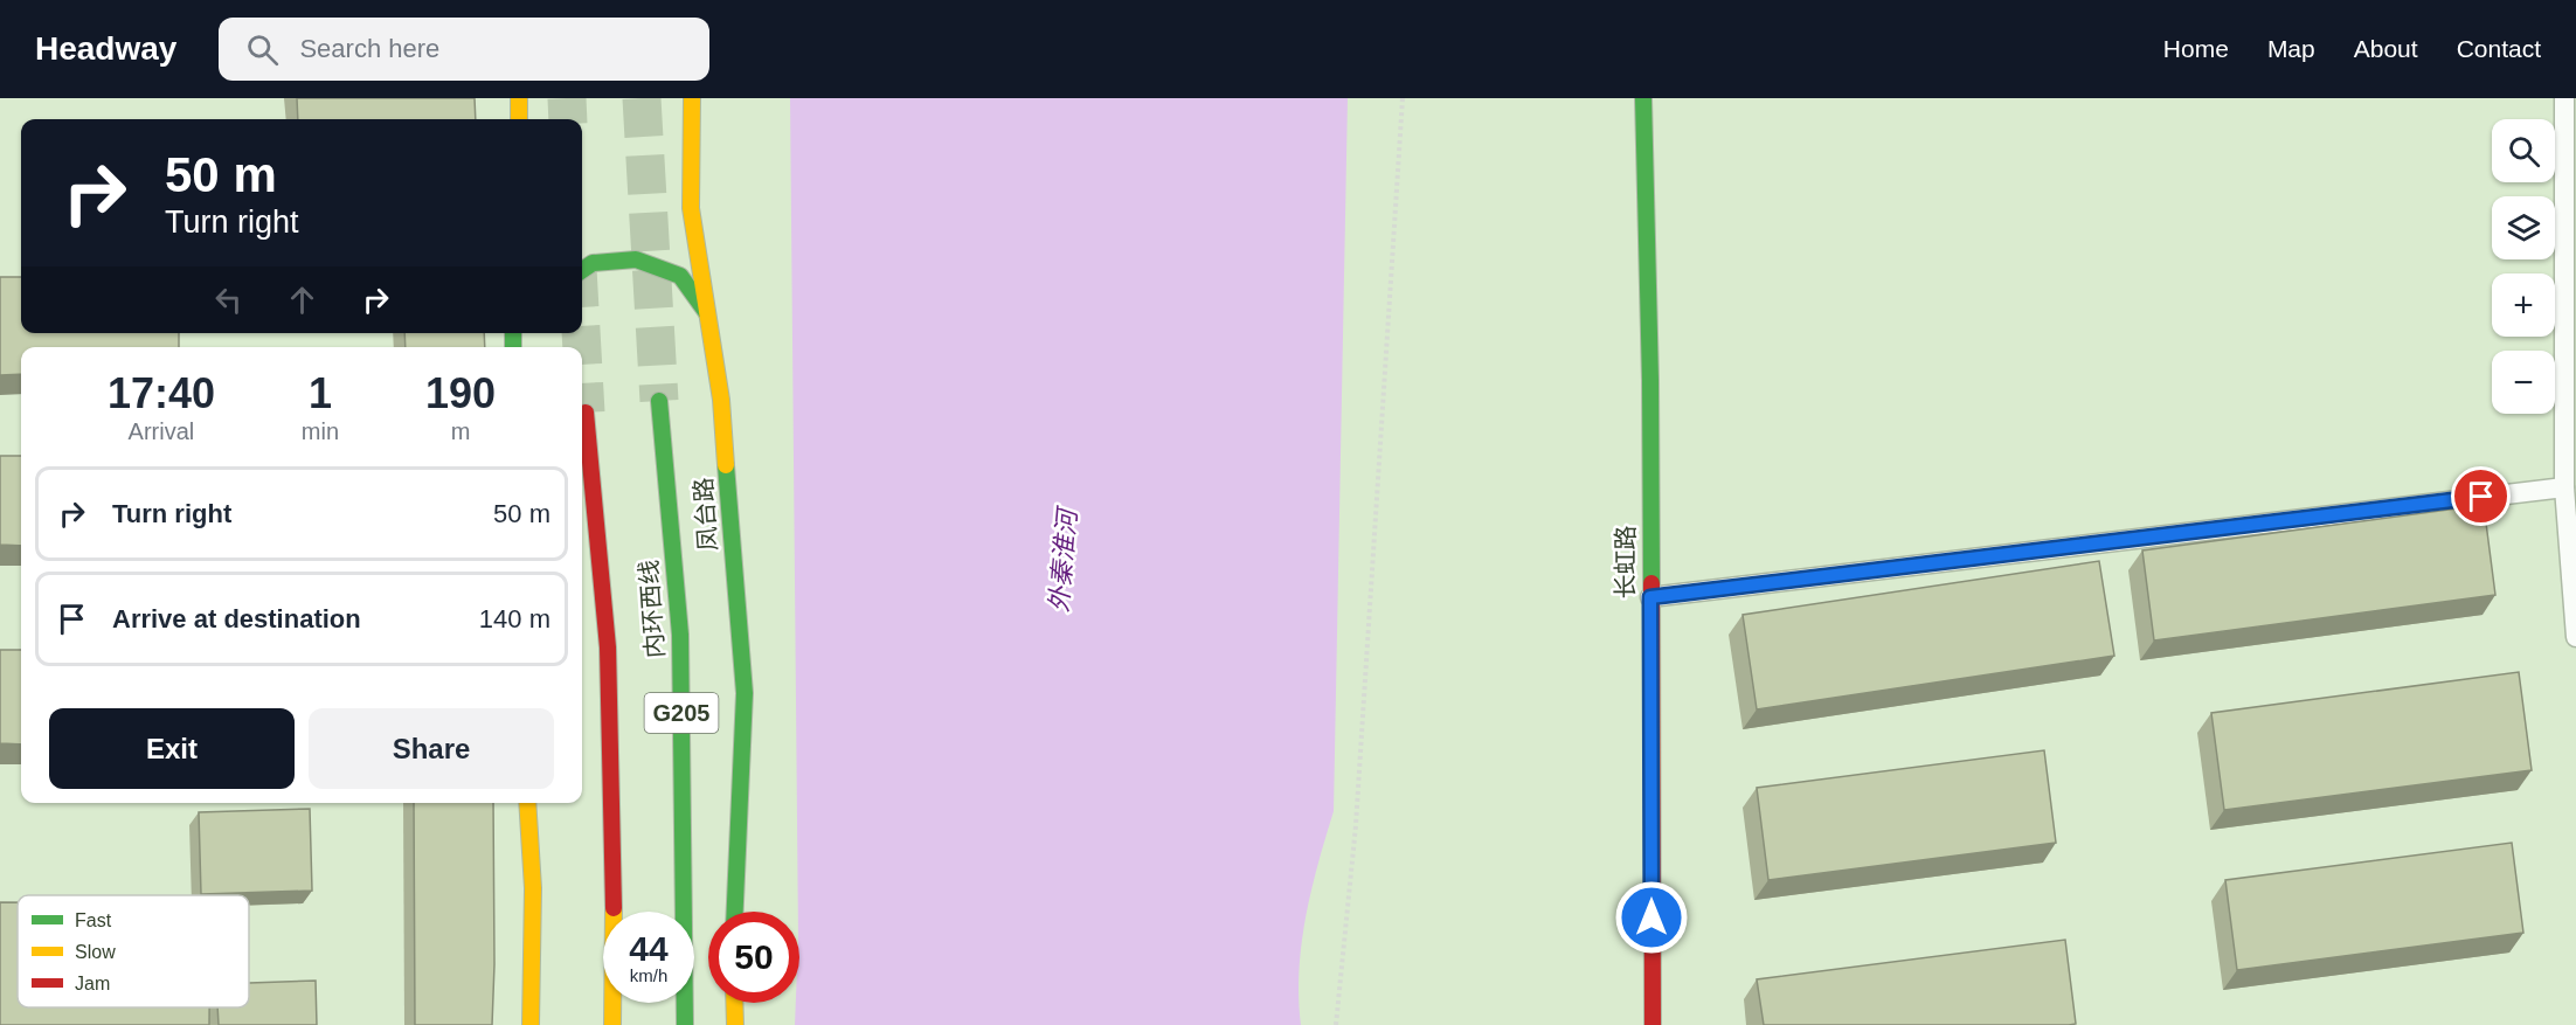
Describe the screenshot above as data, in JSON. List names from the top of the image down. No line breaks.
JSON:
{"streets":{"main road":["凤台路","长虹路","内环西线","G205"]},"water":["外秦淮河"],"legend":["Fast","Slow","Jam"],"page":{"header":"Headway","search":"Search here","nav":["Home","Map","About","Contact"],"map_buttons":["+","−"],"turn":["50 m","Turn right"],"eta":["17:40","Arrival","1","min","190","m"],"list":[{"name":"Turn right","value":"50 m"},{"name":"Arrive at destination","value":"140 m"}],"buttons":["Exit","Share"],"speed":"44 km/h","limit":"50"}}
